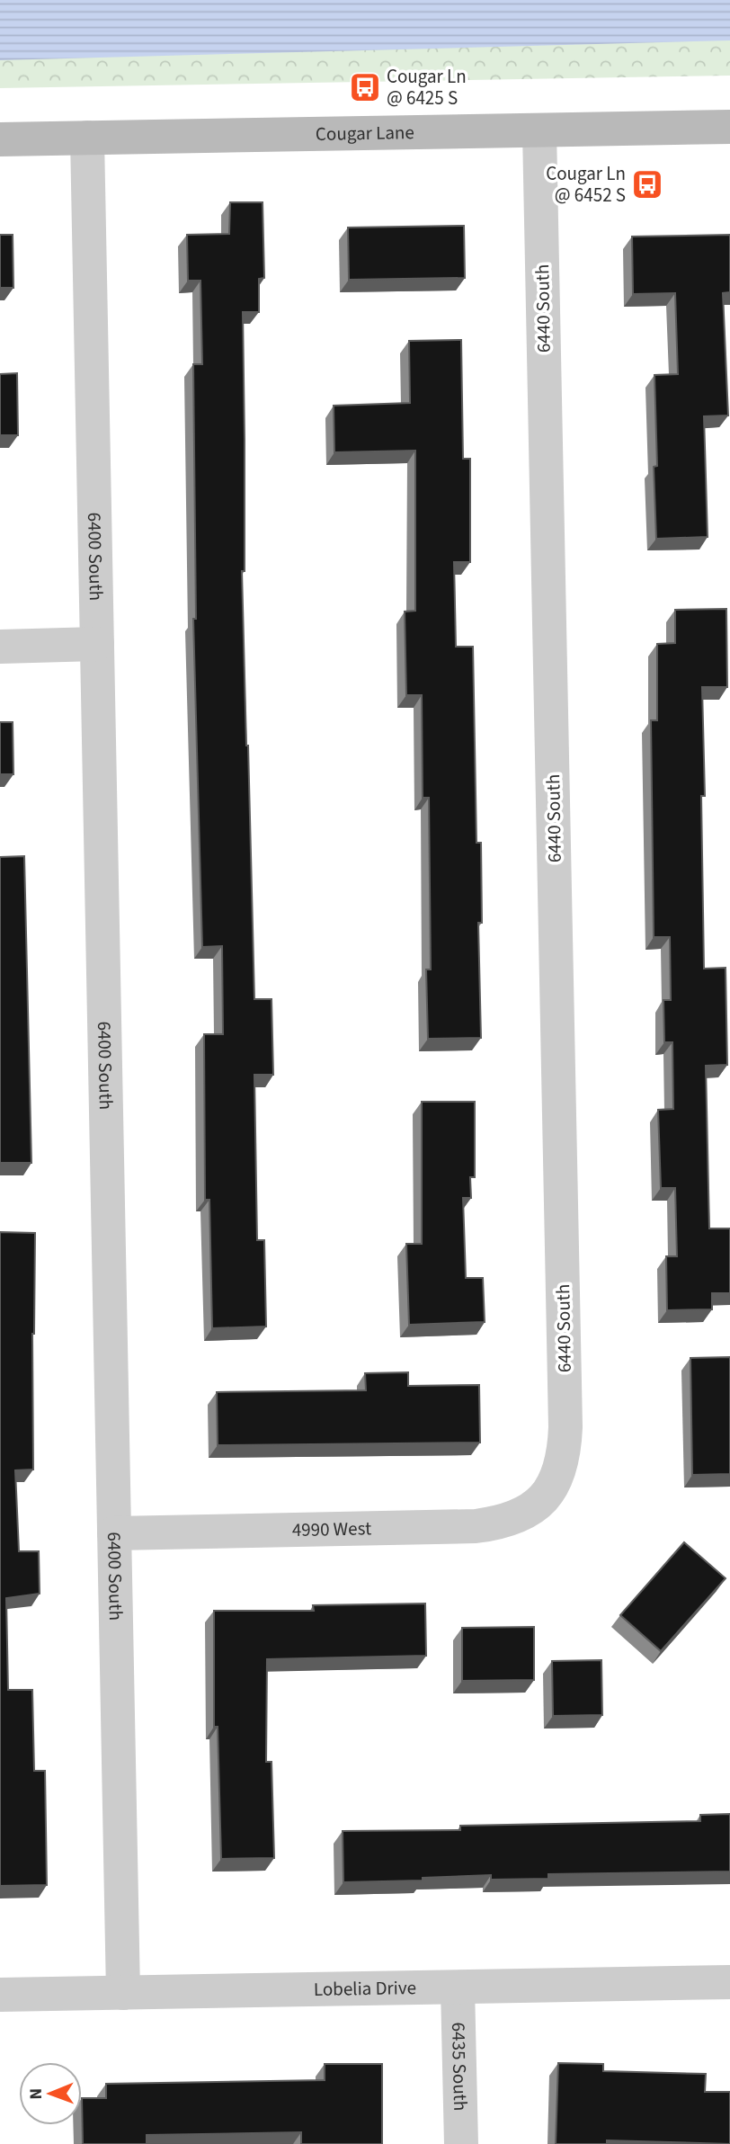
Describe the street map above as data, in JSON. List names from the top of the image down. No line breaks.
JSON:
{"streets":{"main road":["Cougar Lane"],"street":["6440 South","6400 South","4990 West","Lobelia Drive","6435 South"]},"crossings":[["Cougar Lane","6440 South"],["Cougar Lane","6400 South"],["6440 South","4990 West"],["6400 South","4990 West"],["6400 South","Lobelia Drive"],["Lobelia Drive","6435 South"]],"places":{"bus stop":["Cougar Ln @ 6425 S","Cougar Ln @ 6452 S"]},"north":"left"}
